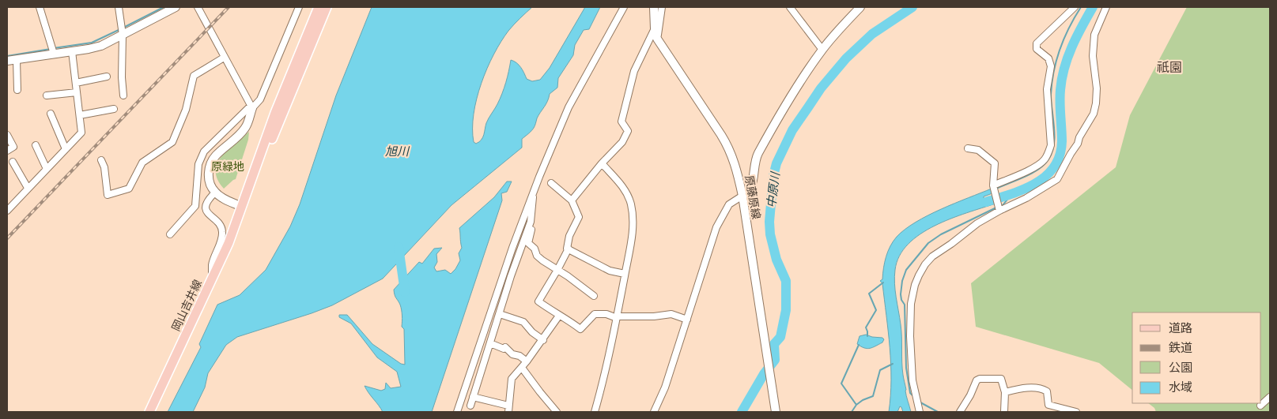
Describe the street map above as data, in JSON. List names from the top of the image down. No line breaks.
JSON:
{"streets":{"main road":["原藤原線","岡山吉井線"]},"districts":["祇園"],"water":["旭川","中原川"],"parks":["原緑地"],"legend":["道路","鉄道","公園","水域"]}
